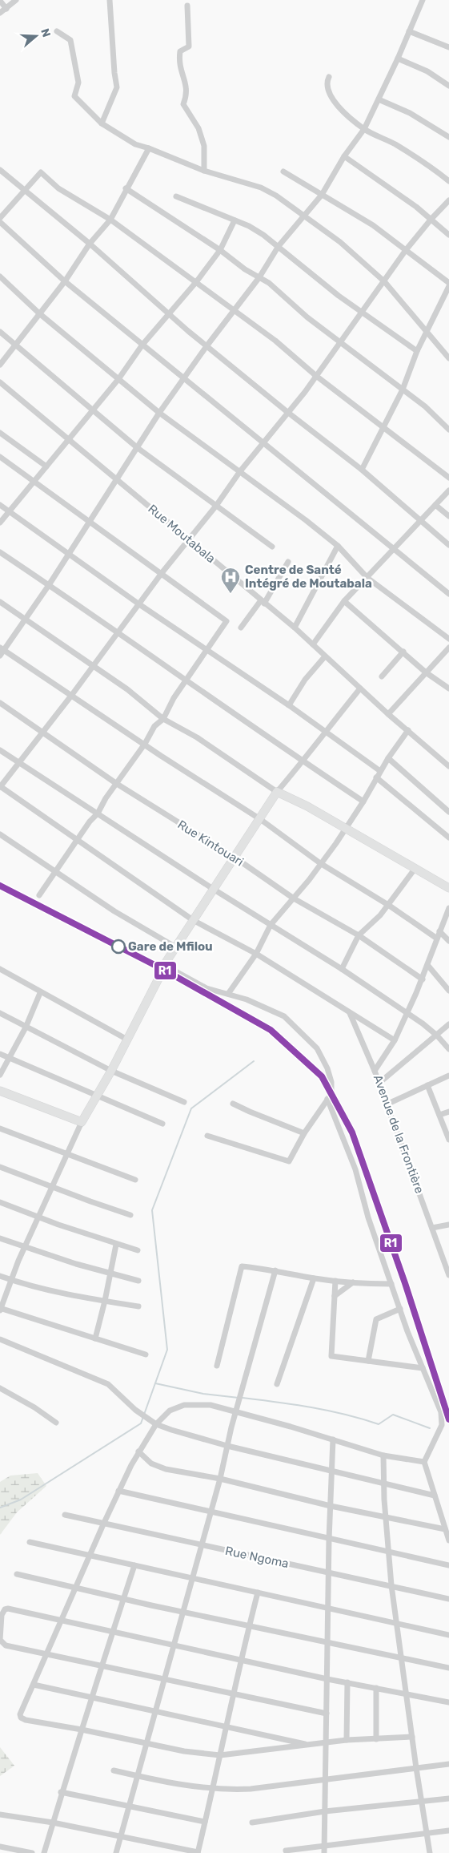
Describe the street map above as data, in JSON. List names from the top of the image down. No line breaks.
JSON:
{"streets":{"street":["Rue Moutabala","Rue Kintouari","Avenue de la Frontière","Rue Ngoma"]},"crossings":[["Rue Kintouari","Avenue de la Frontière"]],"places":{"hospital":["Centre de Santé Intégré de Moutabala"],"other":["Gare de Mfilou"]},"lines":["transit line R1"],"north":"right"}
